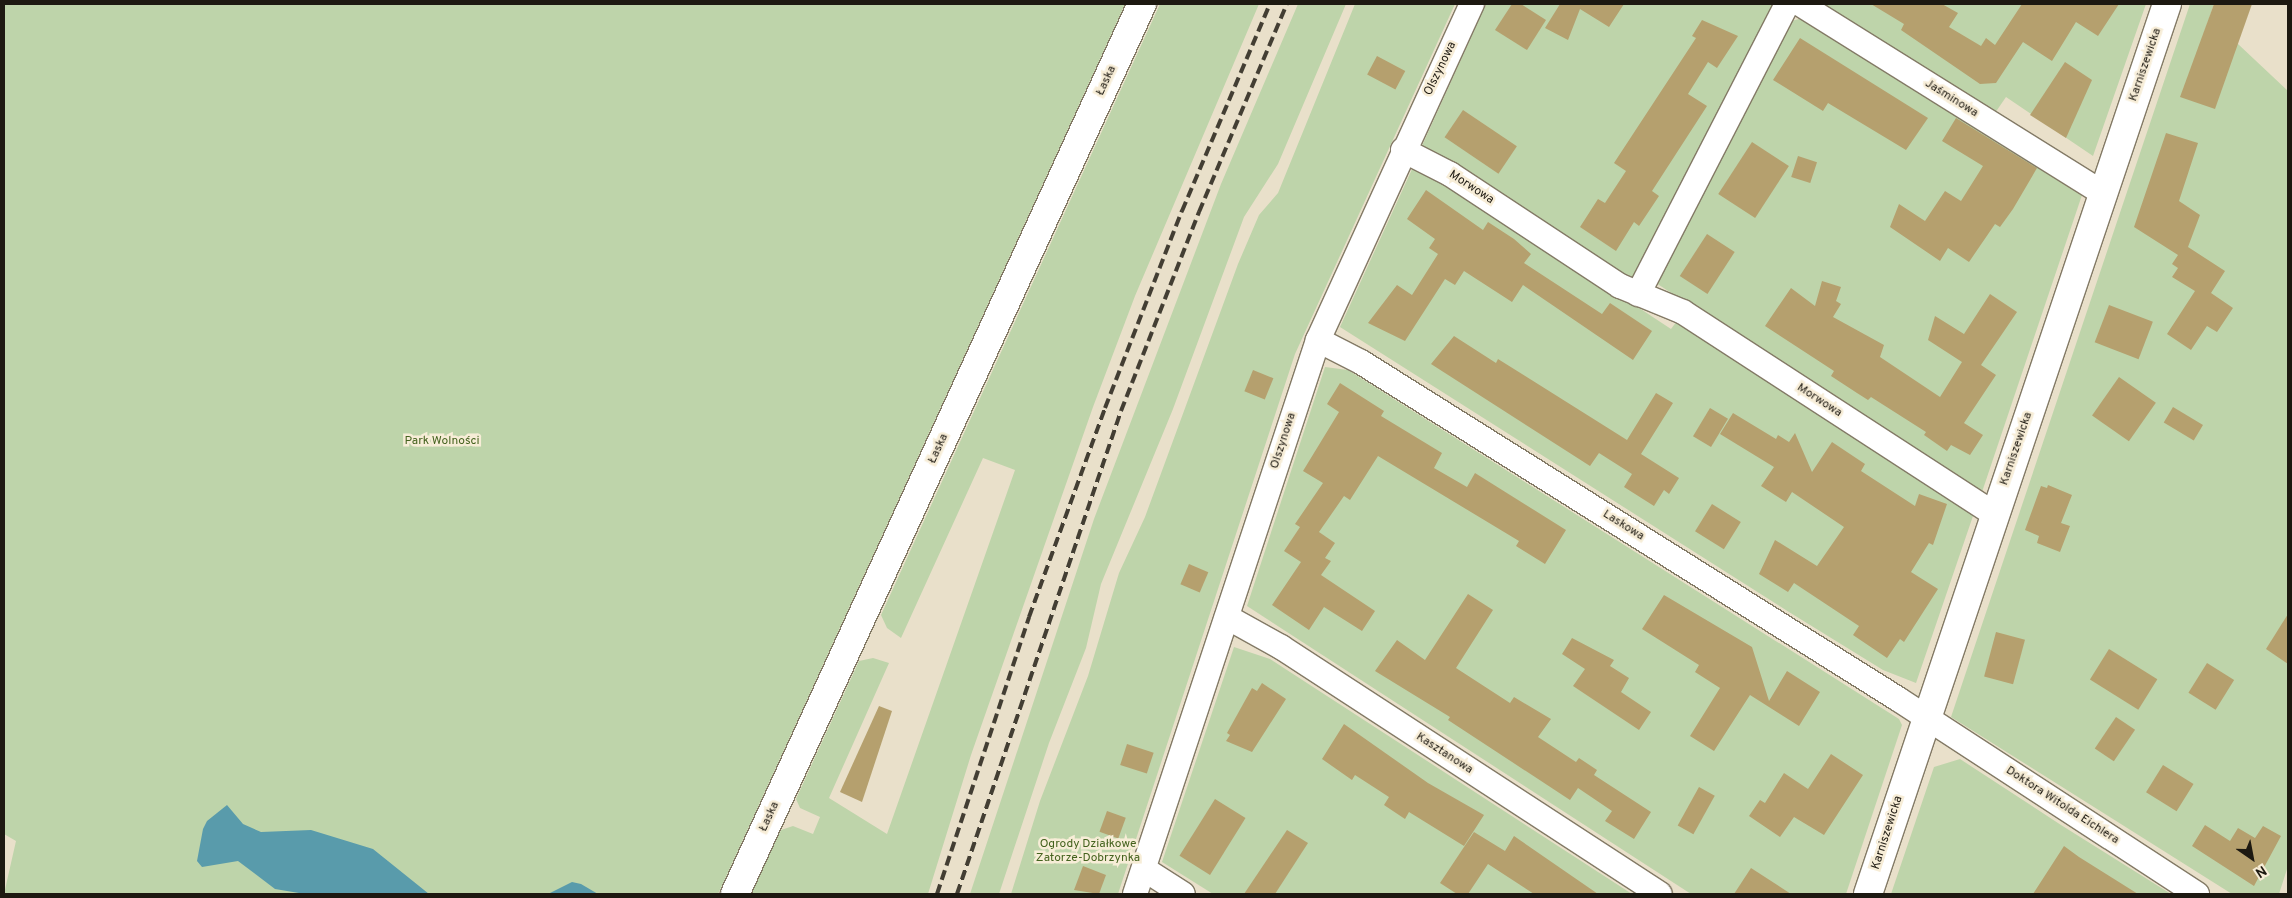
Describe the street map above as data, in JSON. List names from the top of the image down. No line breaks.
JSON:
{"streets":{"main road":["Karniszewicka","Łaska"],"street":["Olszynowa","Jaśminowa","Morwowa","Laskowa","Kasztanowa","Doktora Witolda Eichlera"]},"crossings":[["Karniszewicka","Jaśminowa"],["Karniszewicka","Morwowa"],["Karniszewicka","Laskowa"],["Karniszewicka","Doktora Witolda Eichlera"],["Olszynowa","Morwowa"],["Olszynowa","Laskowa"],["Olszynowa","Kasztanowa"],["Laskowa","Doktora Witolda Eichlera"]],"parks":["Park Wolności","Ogrody Działkowe Zatorze-Dobrzynka"],"north":"bottom right"}
